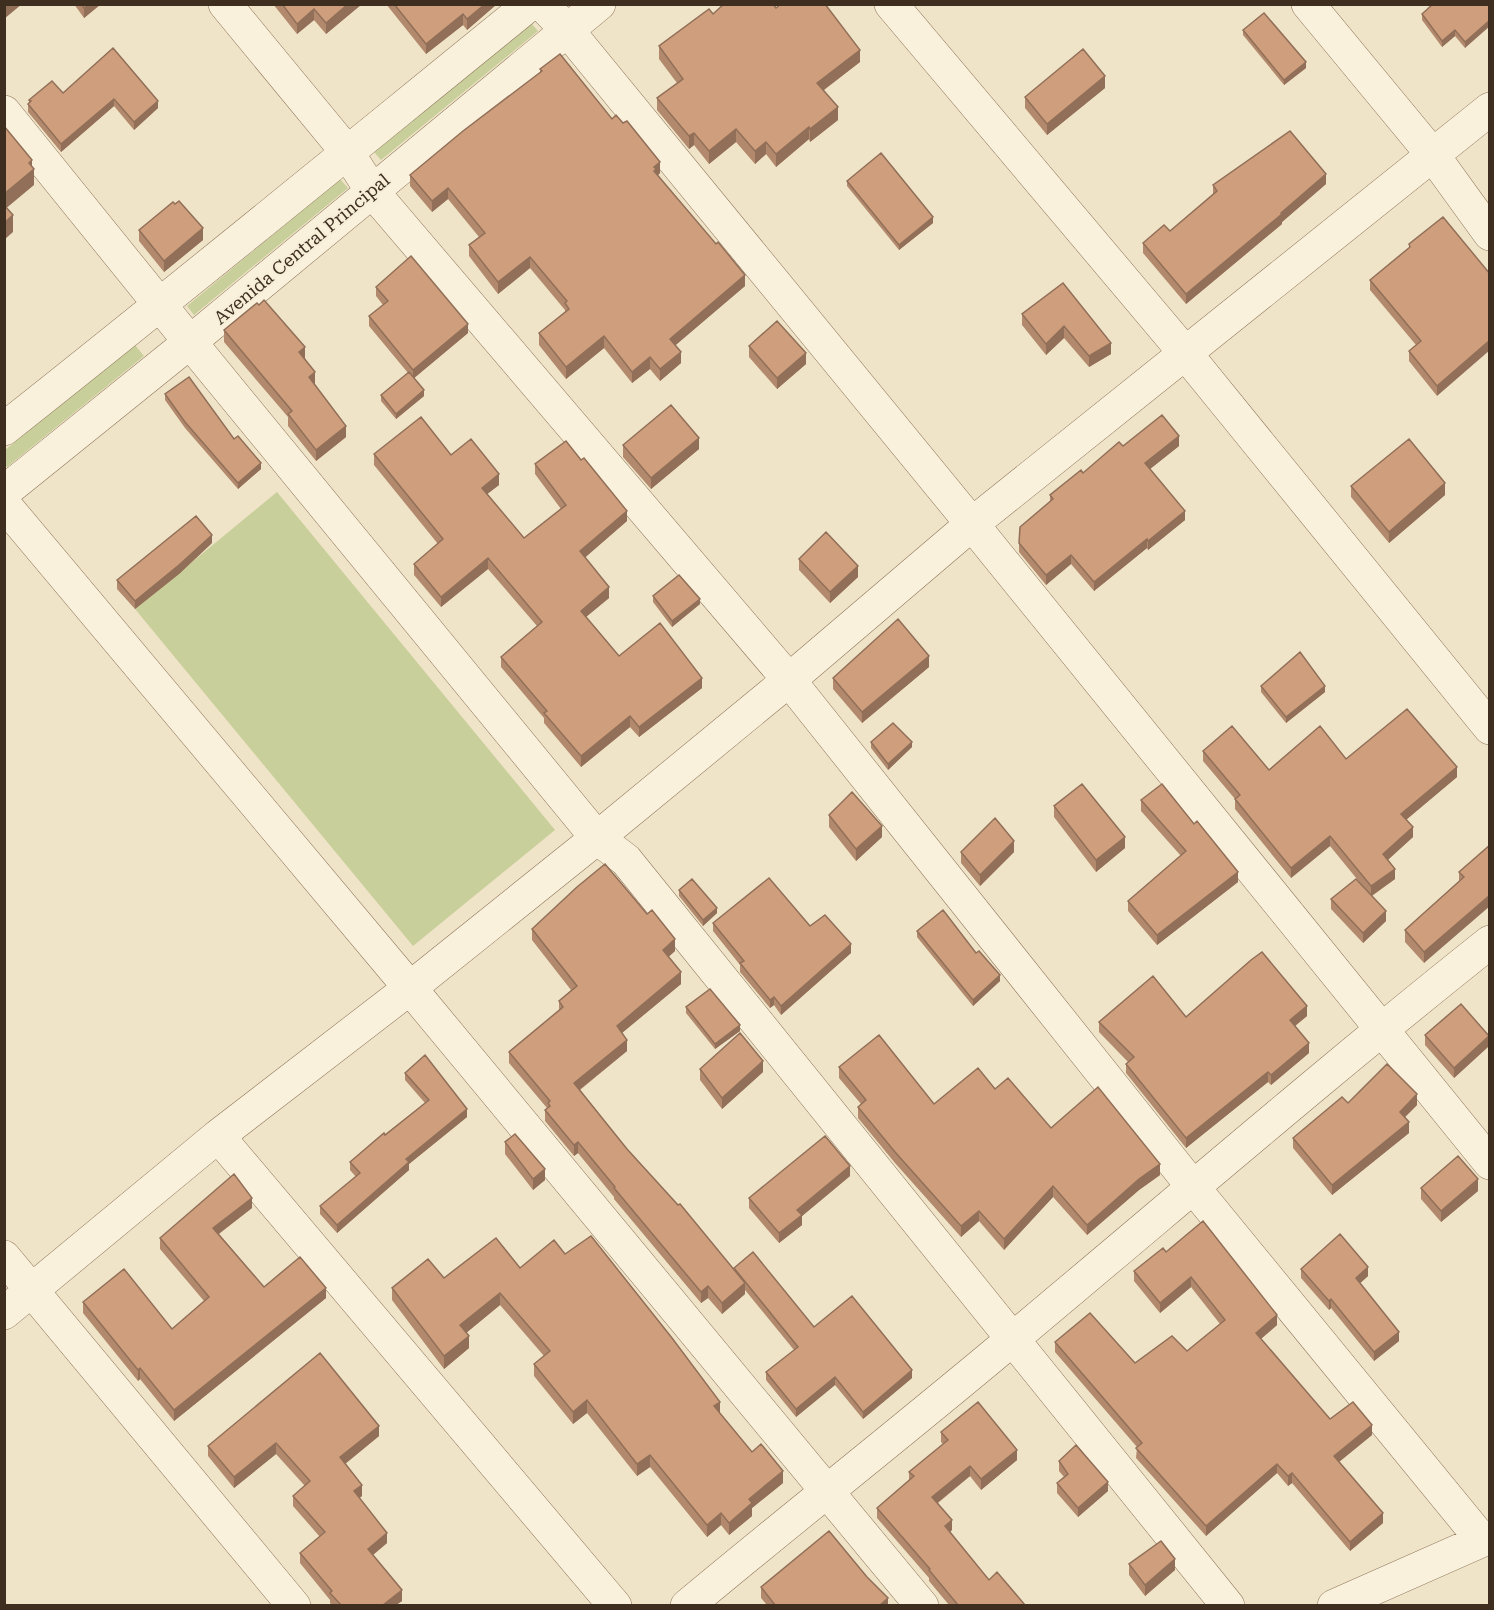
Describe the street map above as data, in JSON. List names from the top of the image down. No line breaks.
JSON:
{"streets":{"street":["Avenida Central Principal"]}}
